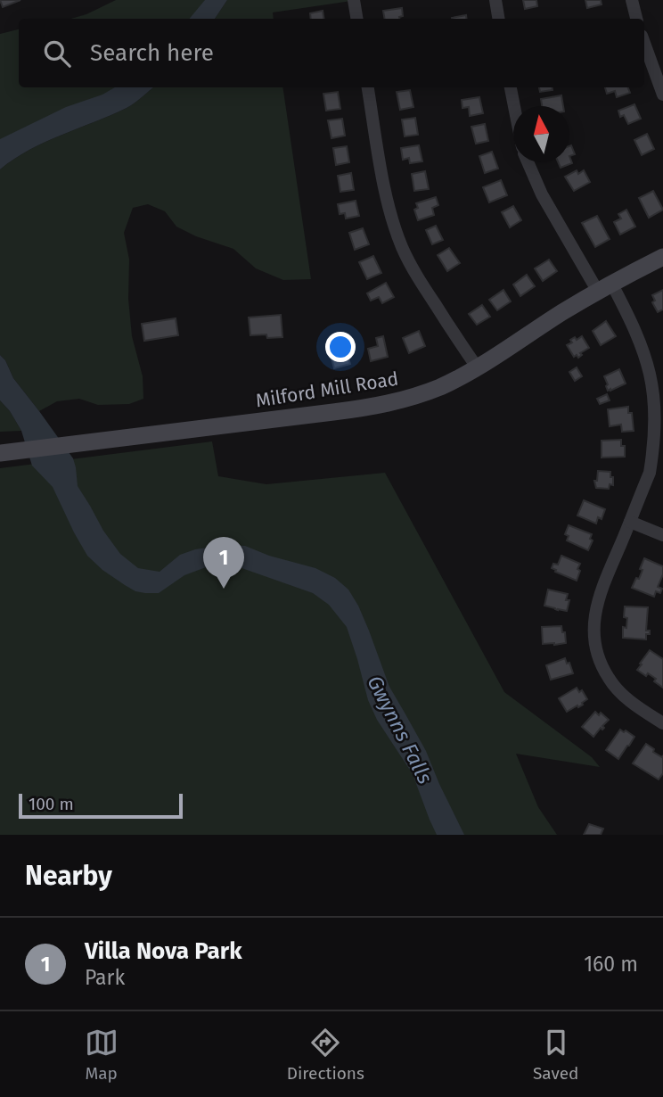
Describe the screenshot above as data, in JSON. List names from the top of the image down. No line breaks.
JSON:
{"streets":{"main road":["Milford Mill Road"]},"water":["Gwynns Falls"],"scale_bar":"100 m","north":"top","page":{"search":"Search here","pins":"1","scale":"100 m","heading":"Nearby","list":[{"mark":"1","name":"Villa Nova Park","note":"Park","value":"160 m"}],"nav":["Map","Directions","Saved"]}}
